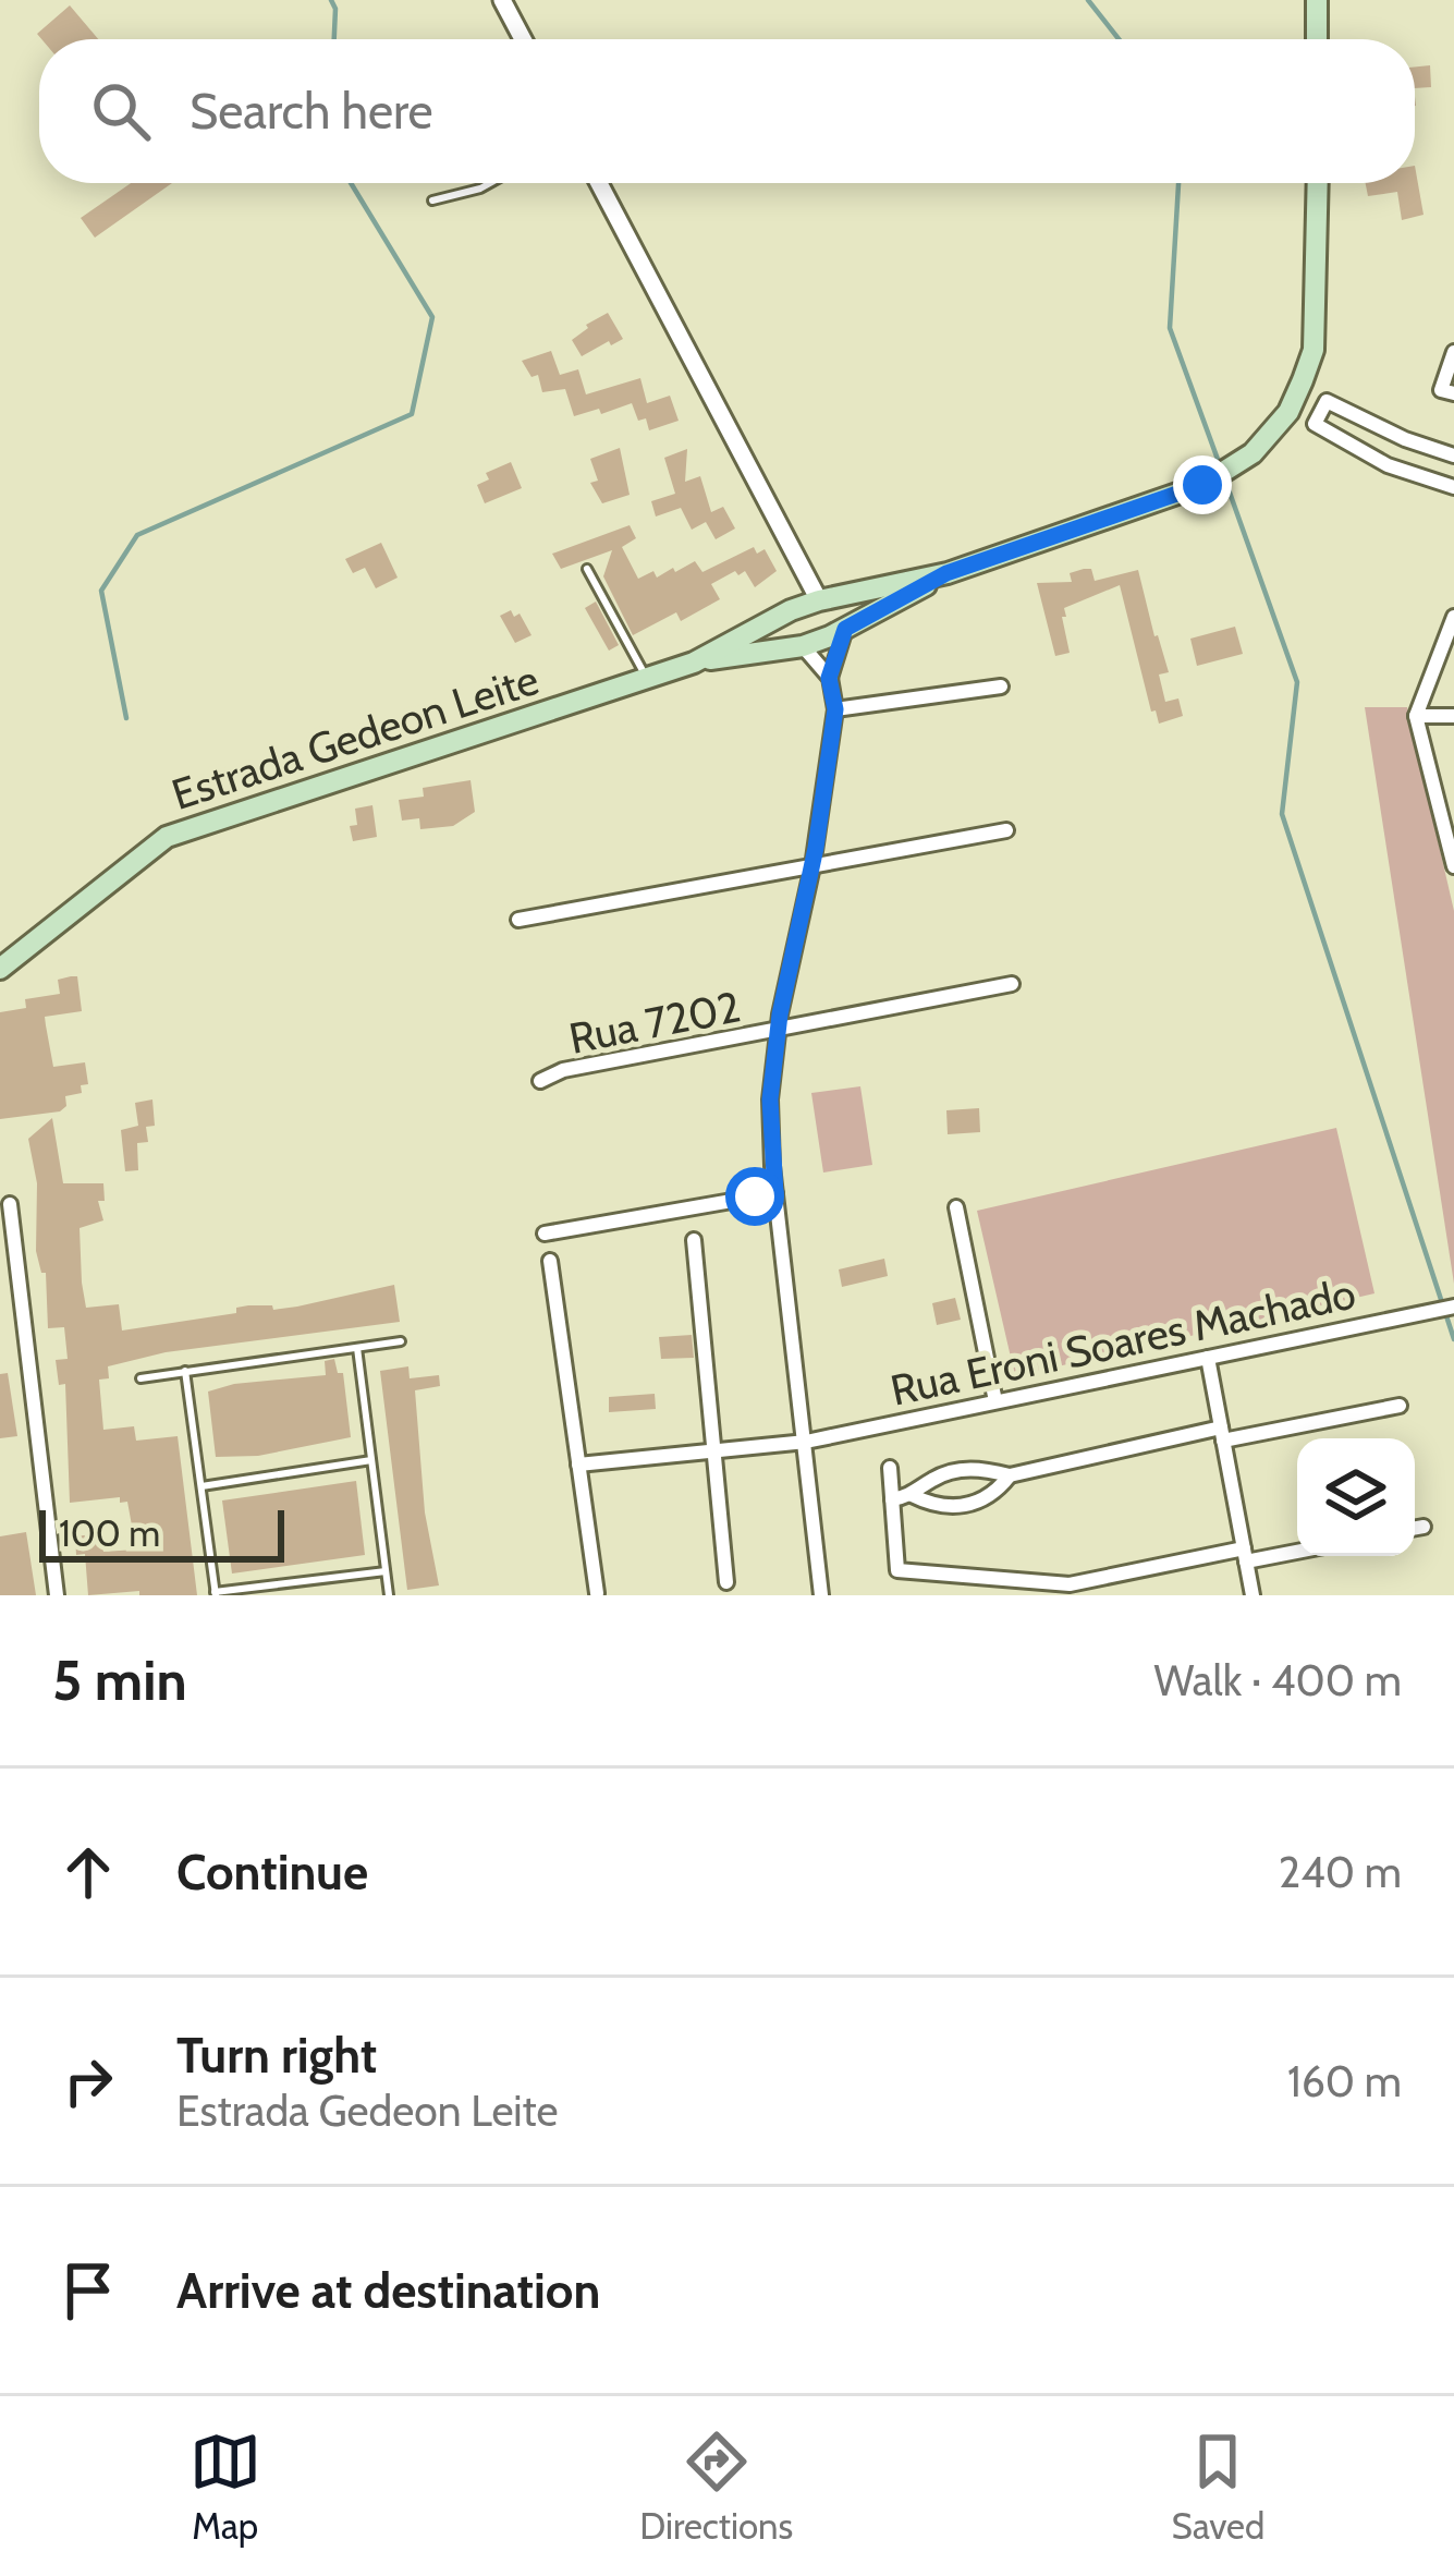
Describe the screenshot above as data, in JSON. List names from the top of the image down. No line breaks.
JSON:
{"streets":{"main road":["Estrada Gedeon Leite"],"street":["Rua 7202","Rua Eroni Soares Machado"]},"scale_bar":"100 m","page":{"search":"Search here","scale":"100 m","heading":["5 min","Walk · 400 m"],"list":[["Continue","240 m"],["Turn right","Estrada Gedeon Leite","160 m"],"Arrive at destination"],"nav":["Map","Directions","Saved"]}}
